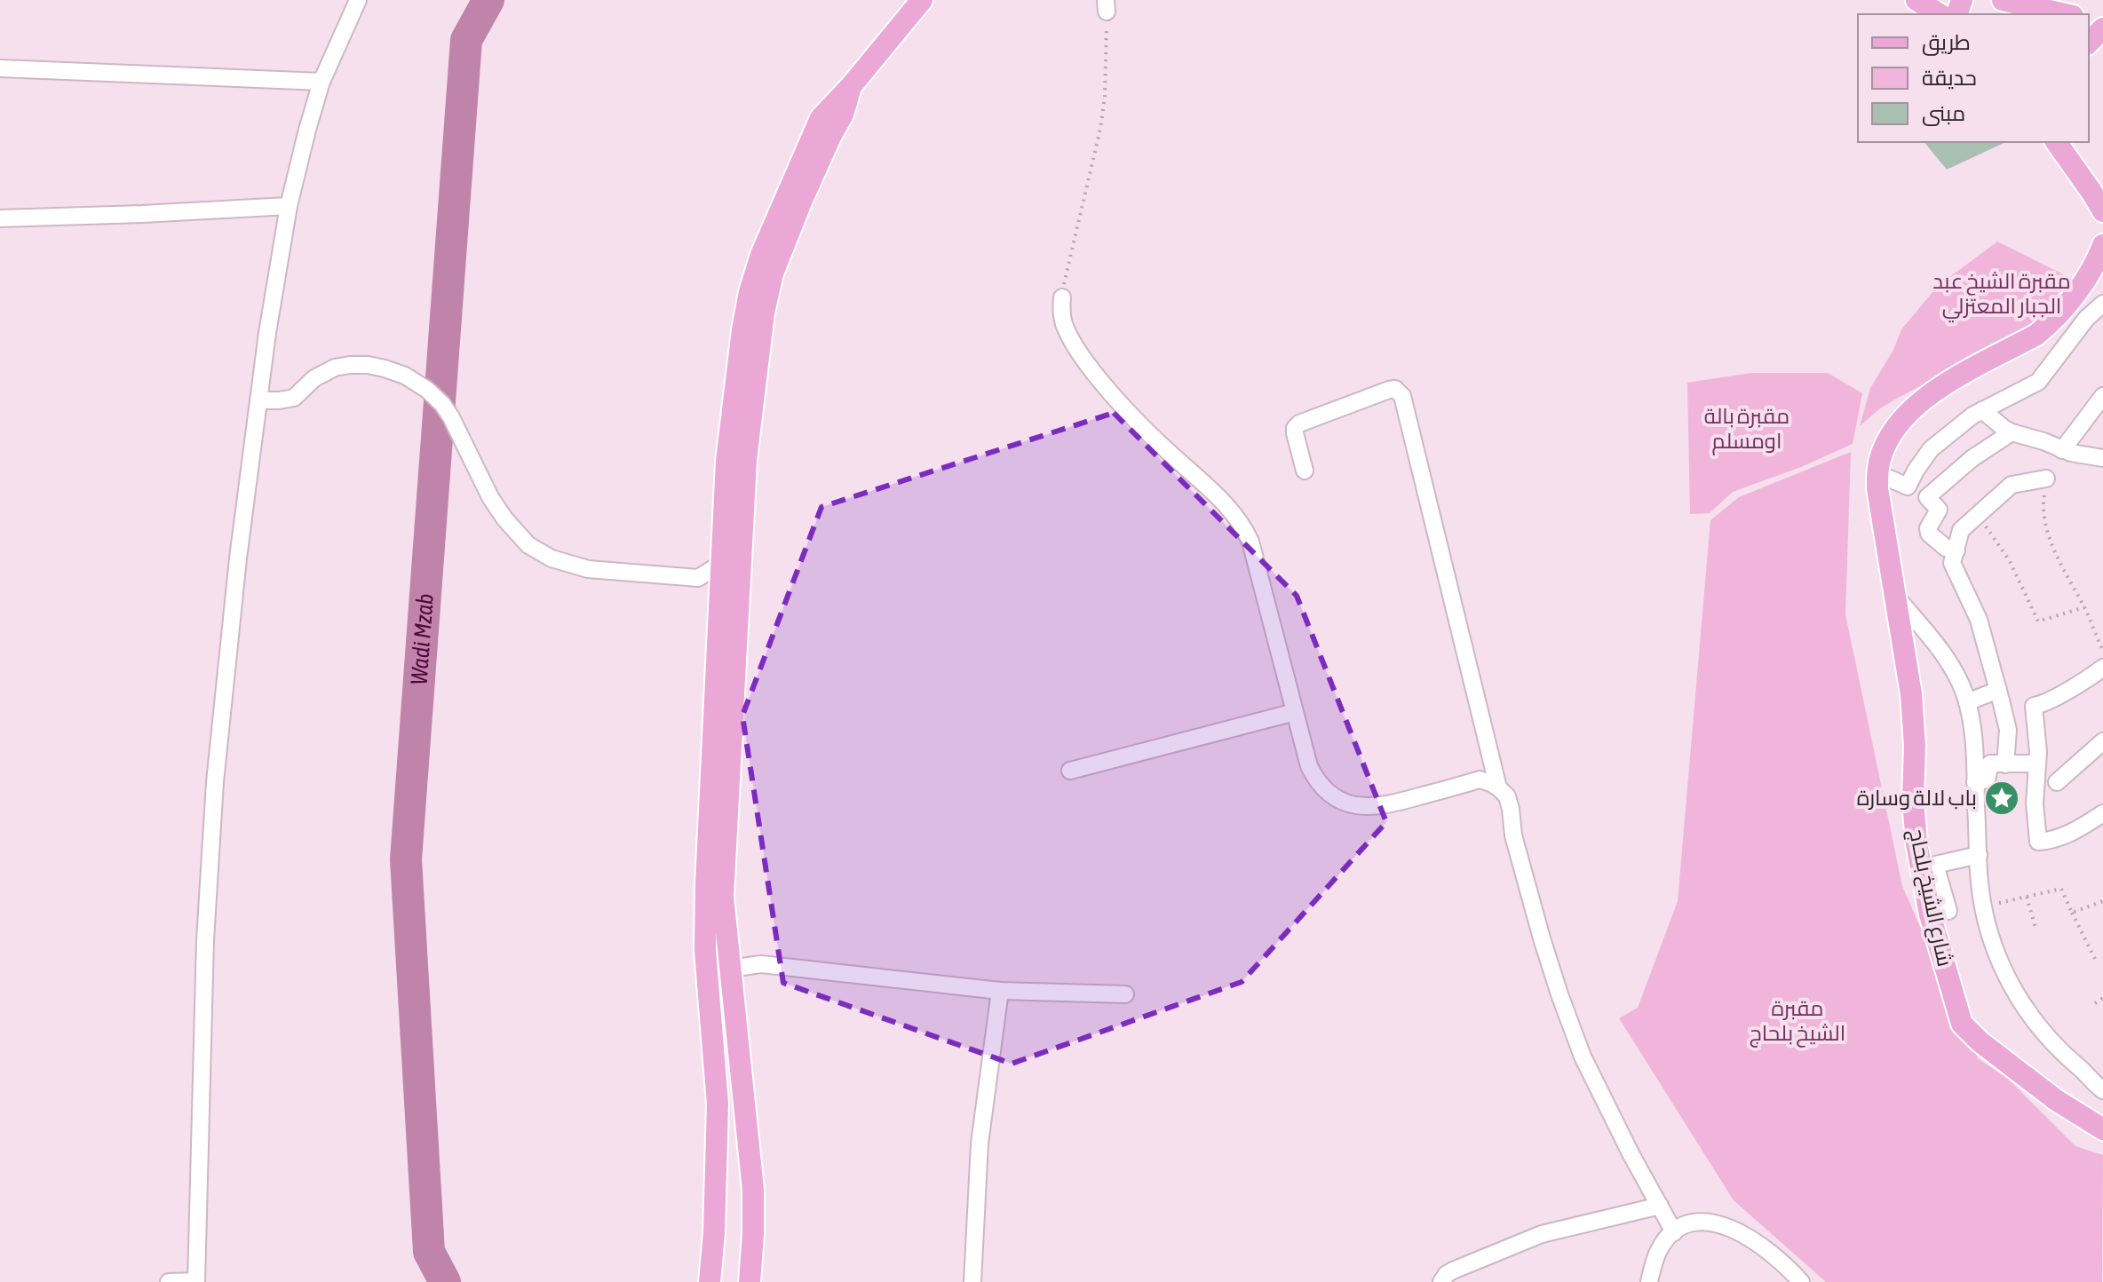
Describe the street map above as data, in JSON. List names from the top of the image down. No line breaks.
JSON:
{"streets":{"main road":["شارع الشيخ بلحاج"]},"water":["Wadi Mzab"],"parks":["مقبرة الشيخ عبد الجبار المعتزلي","مقبرة بالة اومسلم","مقبرة الشيخ بلحاج"],"places":{"place":["باب لالة وسارة"]},"legend":["طريق","حديقة","مبنى"]}
